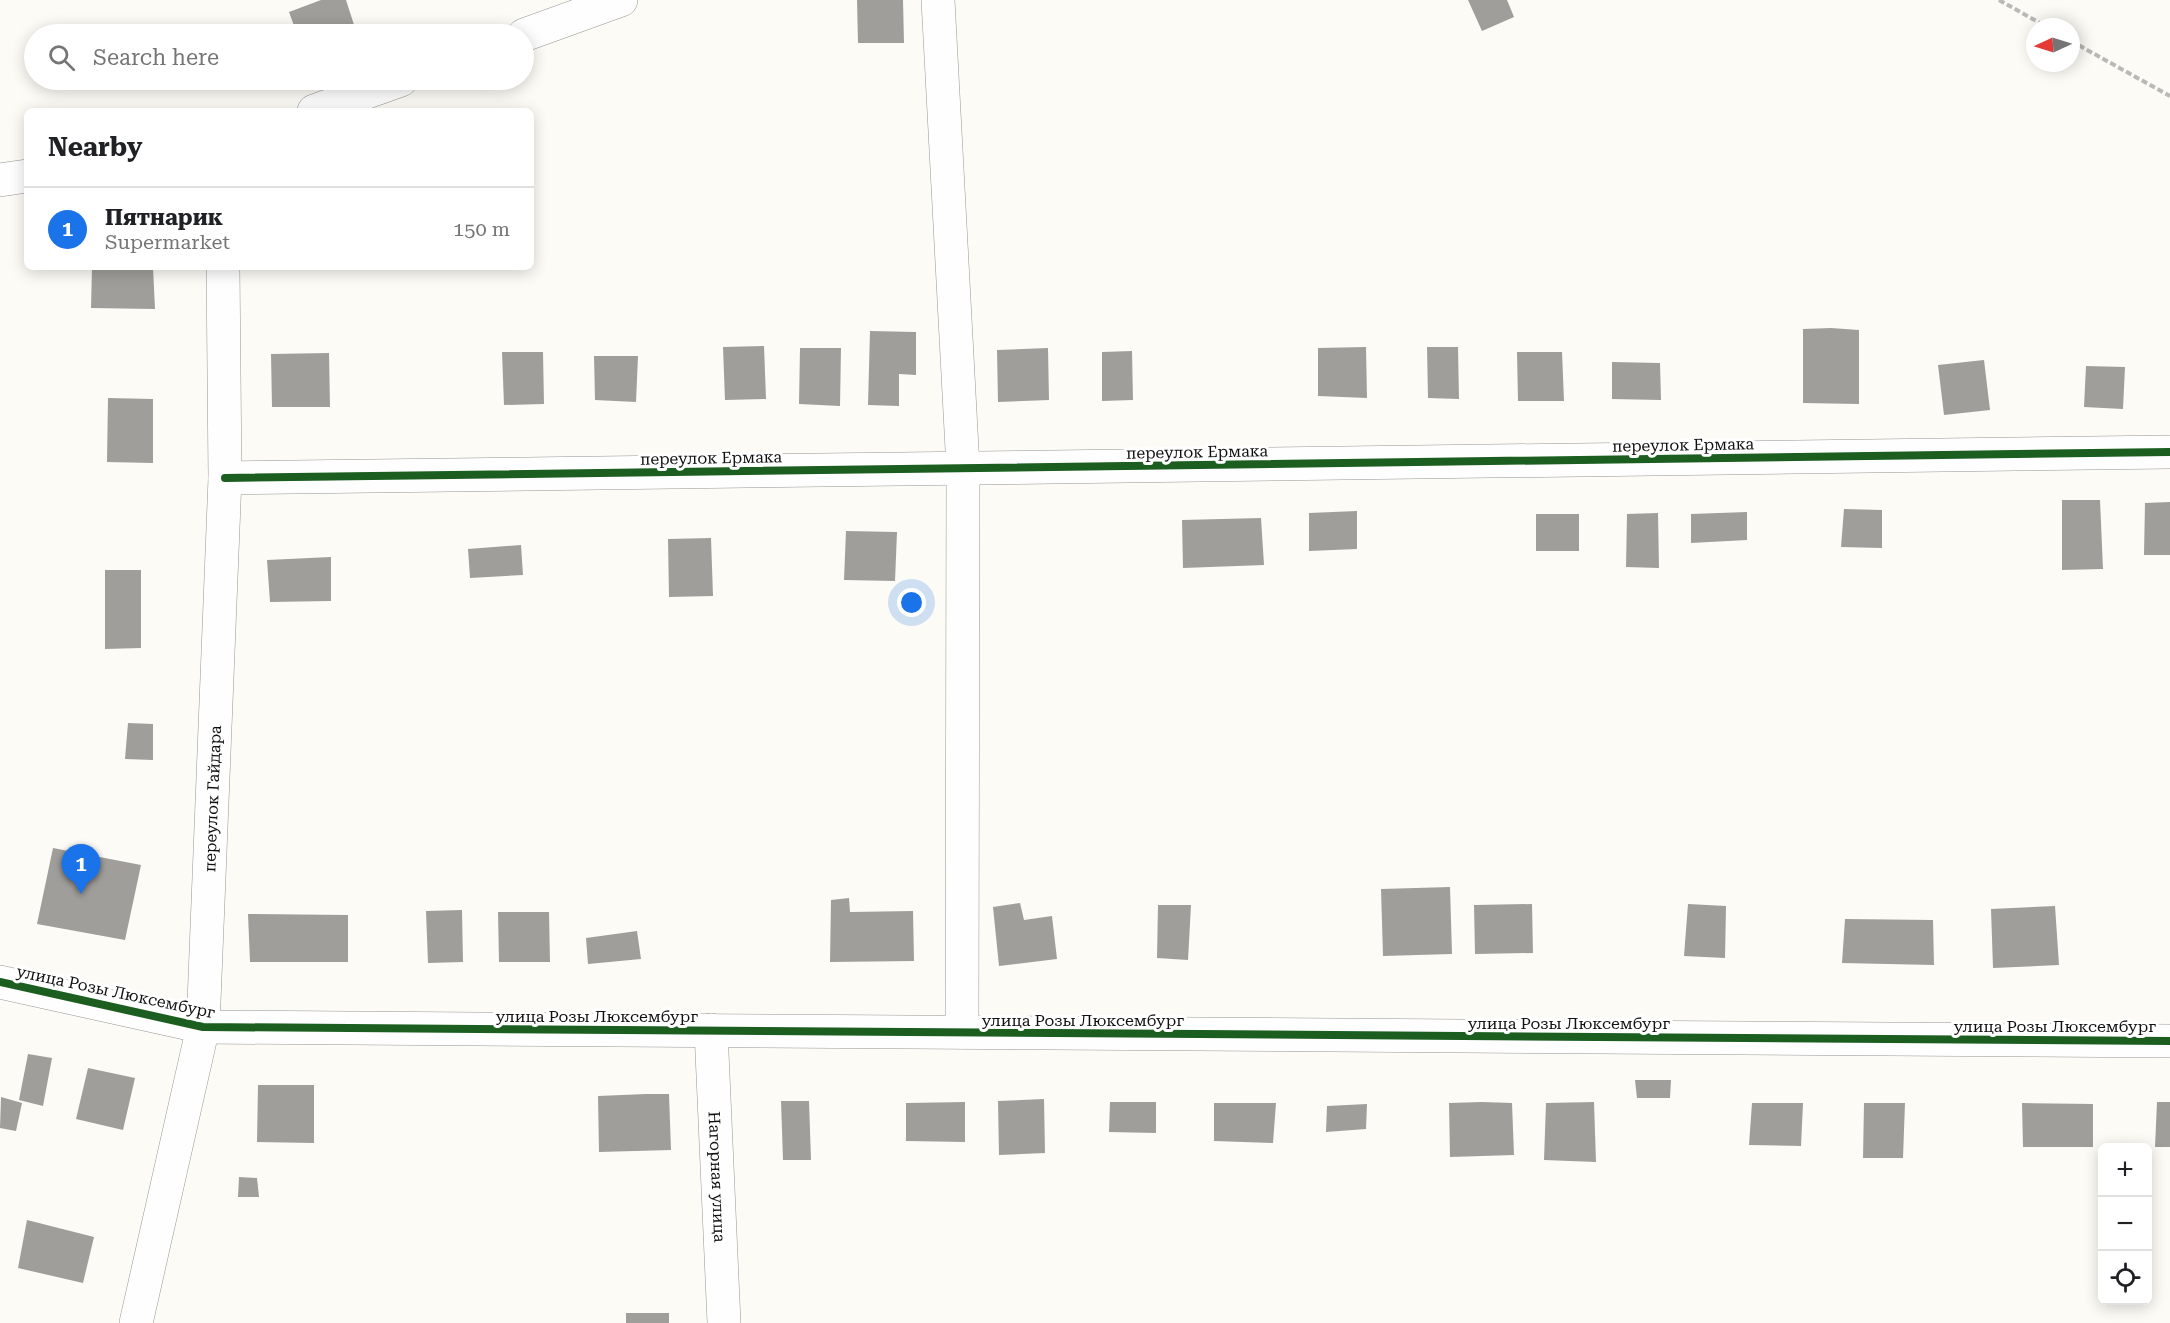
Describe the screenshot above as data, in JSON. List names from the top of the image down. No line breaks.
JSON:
{"streets":{"street":["переулок Ермака","переулок Гайдара","улица Розы Люксембург","Нагорная улица"]},"crossings":[["переулок Ермака","переулок Гайдара"],["переулок Гайдара","улица Розы Люксембург"],["улица Розы Люксембург","Нагорная улица"]],"north":"left","page":{"search":"Search here","heading":"Nearby","list":[{"mark":"1","name":"Пятнарик","note":"Supermarket","value":"150 m"}],"pins":"1","map_buttons":["+","−"]}}
